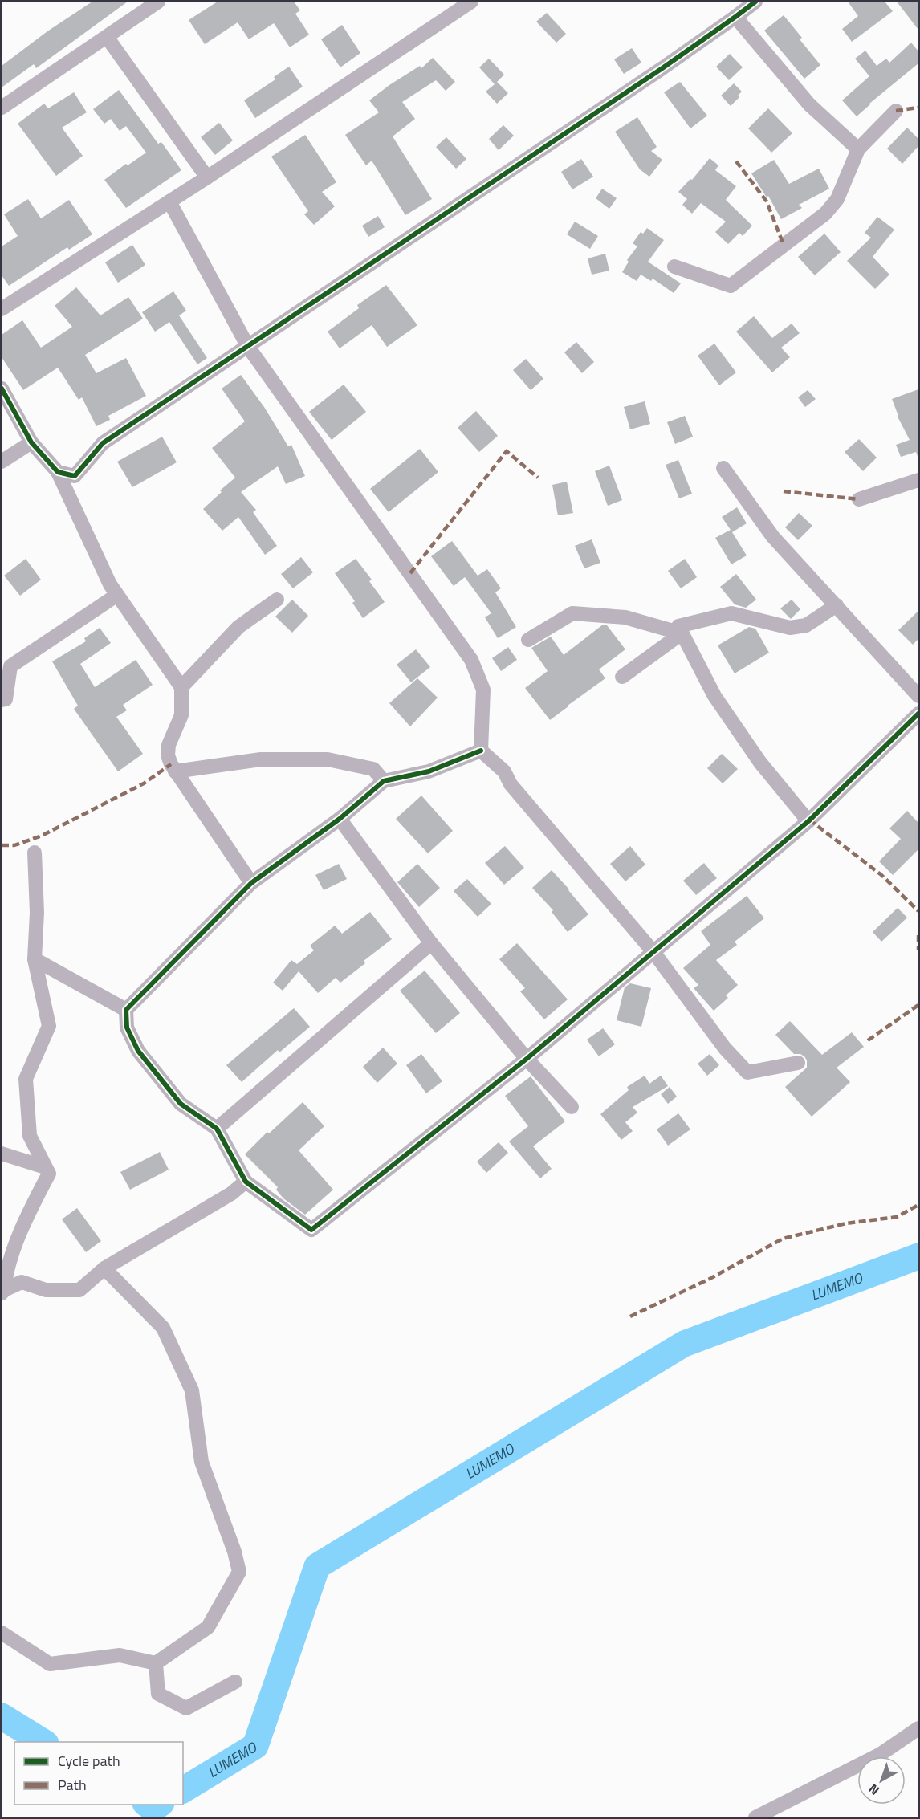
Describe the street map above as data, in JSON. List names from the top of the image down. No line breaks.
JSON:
{"water":["LUMEMO"],"legend":["Cycle path","Path"],"north":"bottom left"}
